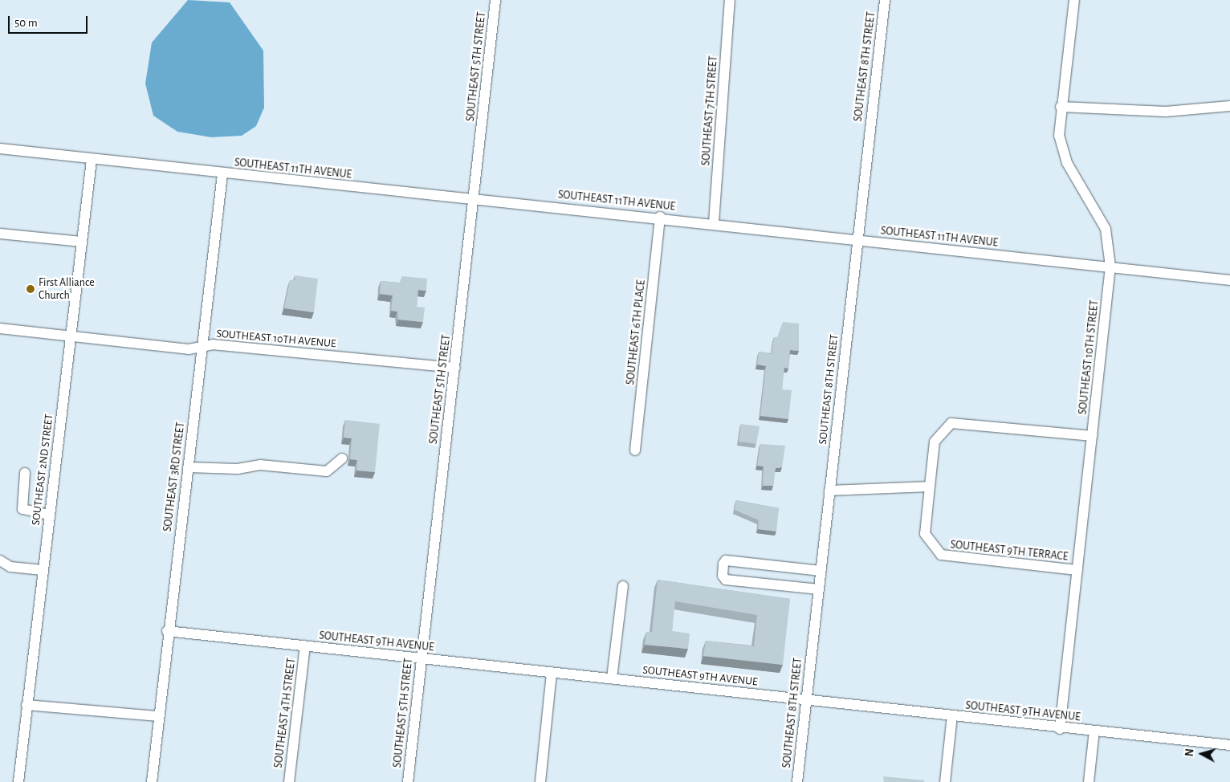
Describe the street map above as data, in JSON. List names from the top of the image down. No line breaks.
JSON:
{"streets":{"street":["SOUTHEAST 5TH STREET","SOUTHEAST 8TH STREET","SOUTHEAST 7TH STREET","SOUTHEAST 11TH AVENUE","SOUTHEAST 6TH PLACE","SOUTHEAST 10TH AVENUE","SOUTHEAST 10TH STREET","SOUTHEAST 2ND STREET","SOUTHEAST 3RD STREET","SOUTHEAST 9TH TERRACE","SOUTHEAST 9TH AVENUE","SOUTHEAST 4TH STREET"]},"crossings":[["SOUTHEAST 5TH STREET","SOUTHEAST 11TH AVENUE"],["SOUTHEAST 5TH STREET","SOUTHEAST 10TH AVENUE"],["SOUTHEAST 5TH STREET","SOUTHEAST 9TH AVENUE"],["SOUTHEAST 8TH STREET","SOUTHEAST 11TH AVENUE"],["SOUTHEAST 8TH STREET","SOUTHEAST 9TH AVENUE"],["SOUTHEAST 7TH STREET","SOUTHEAST 11TH AVENUE"],["SOUTHEAST 11TH AVENUE","SOUTHEAST 6TH PLACE"],["SOUTHEAST 11TH AVENUE","SOUTHEAST 10TH STREET"],["SOUTHEAST 11TH AVENUE","SOUTHEAST 2ND STREET"],["SOUTHEAST 11TH AVENUE","SOUTHEAST 3RD STREET"],["SOUTHEAST 10TH AVENUE","SOUTHEAST 2ND STREET"],["SOUTHEAST 10TH AVENUE","SOUTHEAST 3RD STREET"],["SOUTHEAST 10TH STREET","SOUTHEAST 9TH TERRACE"],["SOUTHEAST 10TH STREET","SOUTHEAST 9TH AVENUE"],["SOUTHEAST 3RD STREET","SOUTHEAST 9TH AVENUE"],["SOUTHEAST 9TH AVENUE","SOUTHEAST 4TH STREET"]],"places":["First Alliance Church"],"scale_bar":"50 m","north":"left"}
